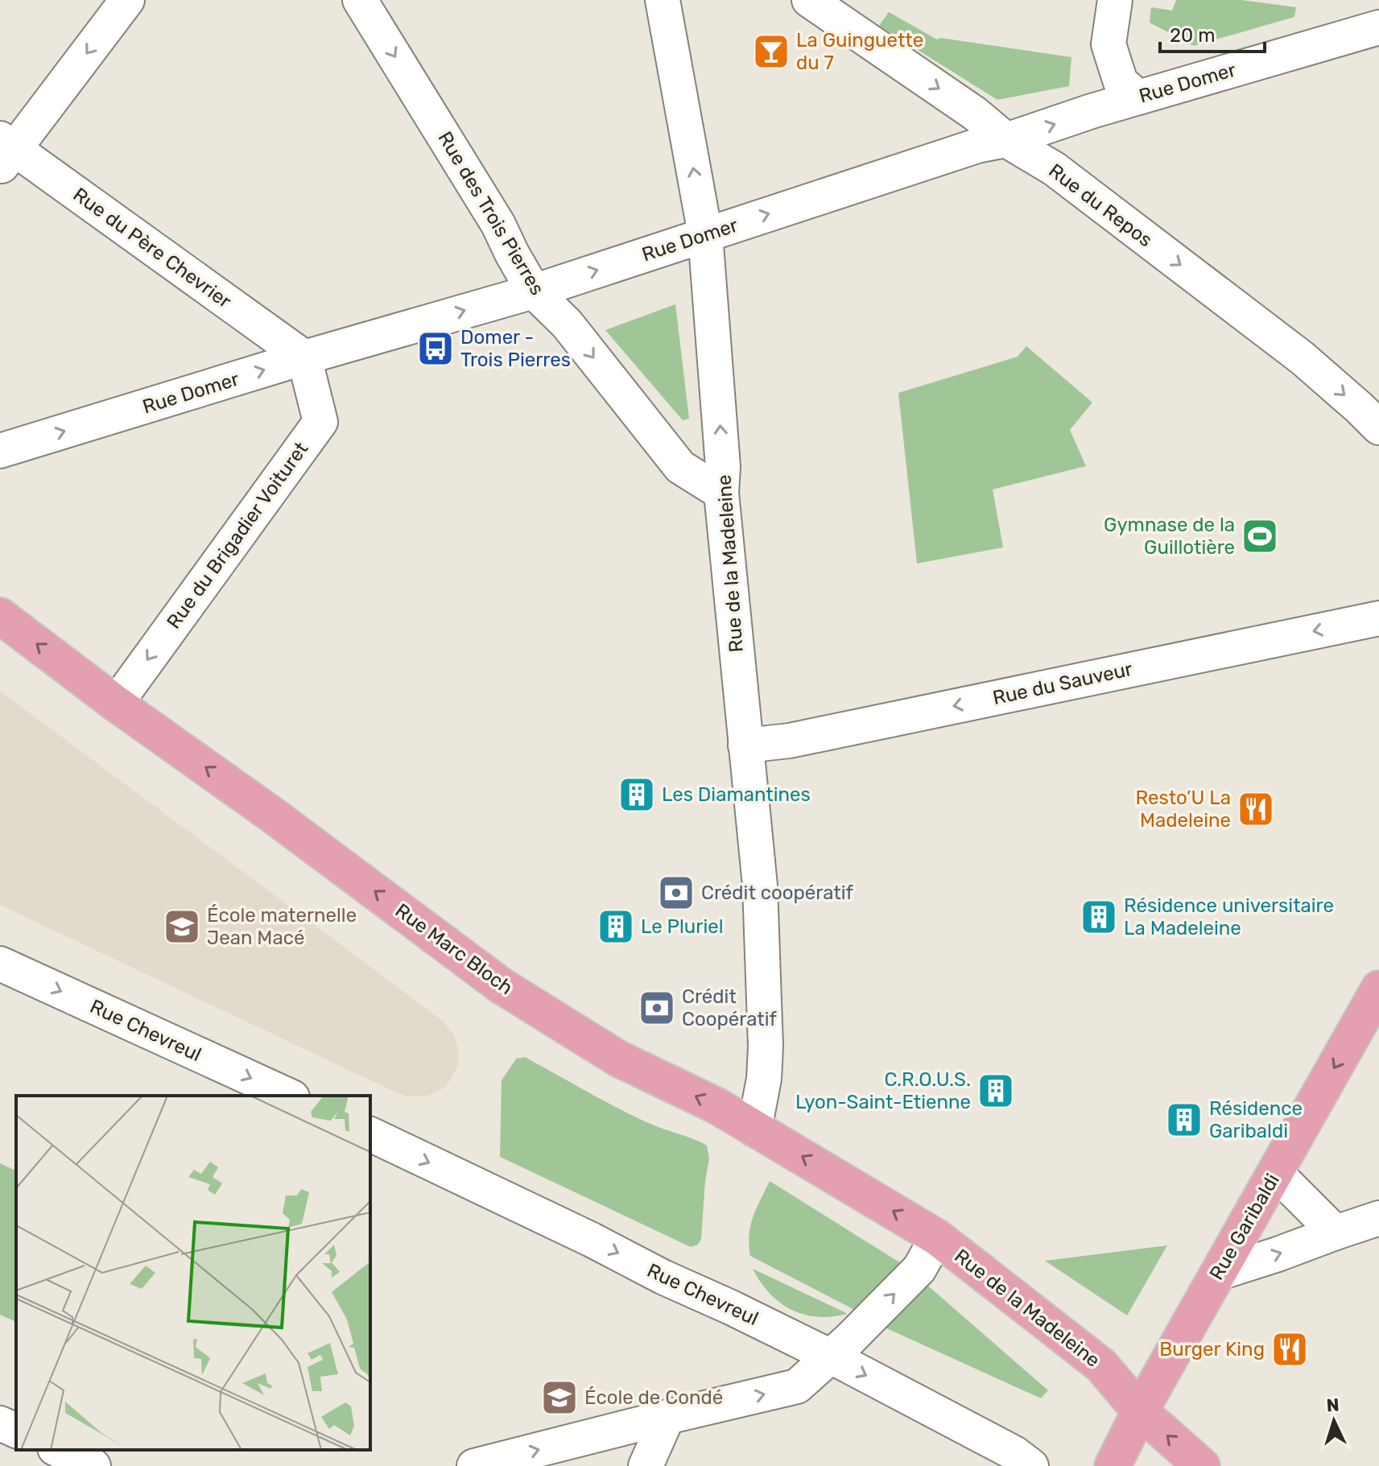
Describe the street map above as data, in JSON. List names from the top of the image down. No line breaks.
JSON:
{"streets":{"main road":["Rue de la Madeleine","Rue Marc Bloch","Rue Garibaldi"],"street":["Rue Domer","Rue du Repos","Rue des Trois Pierres","Rue du Père Chevrier","Rue du Brigadier Voituret","Rue du Sauveur","Rue Chevreul"]},"crossings":[["Rue Domer","Rue du Repos"],["Rue Domer","Rue des Trois Pierres"],["Rue Domer","Rue du Père Chevrier"],["Rue Domer","Rue du Brigadier Voituret"],["Rue Domer","Rue de la Madeleine"],["Rue des Trois Pierres","Rue de la Madeleine"],["Rue du Père Chevrier","Rue du Brigadier Voituret"],["Rue du Brigadier Voituret","Rue Marc Bloch"],["Rue de la Madeleine","Rue du Sauveur"],["Rue de la Madeleine","Rue Marc Bloch"],["Rue de la Madeleine","Rue Garibaldi"]],"one_way":["Rue Domer","Rue du Repos","Rue des Trois Pierres","Rue du Brigadier Voituret","Rue de la Madeleine","Rue du Sauveur","Rue Marc Bloch","Rue Chevreul","Rue Garibaldi"],"places":{"bar":["La Guinguette du 7"],"bus stop":["Domer - Trois Pierres"],"sports":["Gymnase de la Guillotière"],"building":["Les Diamantines","Résidence universitaire La Madeleine","Le Pluriel","C.R.O.U.S. Lyon-Saint-Etienne","Résidence Garibaldi"],"restaurant":["Resto’U La Madeleine","Burger King"],"bank":["Crédit coopératif","Crédit Coopératif"],"school or university":["École maternelle Jean Macé","École de Condé"]},"scale_bar":"20 m","north":"top"}
